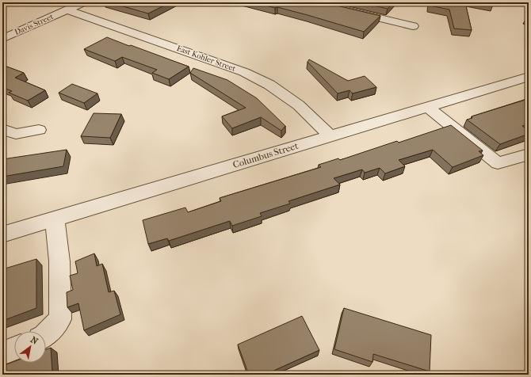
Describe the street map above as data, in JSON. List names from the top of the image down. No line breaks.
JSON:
{"streets":{"street":["Davis Street","East Kohler Street","Columbus Street"]},"crossings":[["Davis Street","East Kohler Street"],["East Kohler Street","Columbus Street"]],"north":"top right"}
